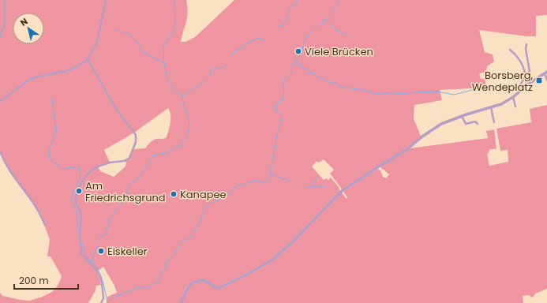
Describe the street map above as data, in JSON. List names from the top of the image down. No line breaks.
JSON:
{"places":{"other":["Viele Brücken","Am Friedrichsgrund","Kanapee","Eiskeller"],"transit":["Borsberg, Wendeplatz"]},"scale_bar":"200 m","north":"top left"}
